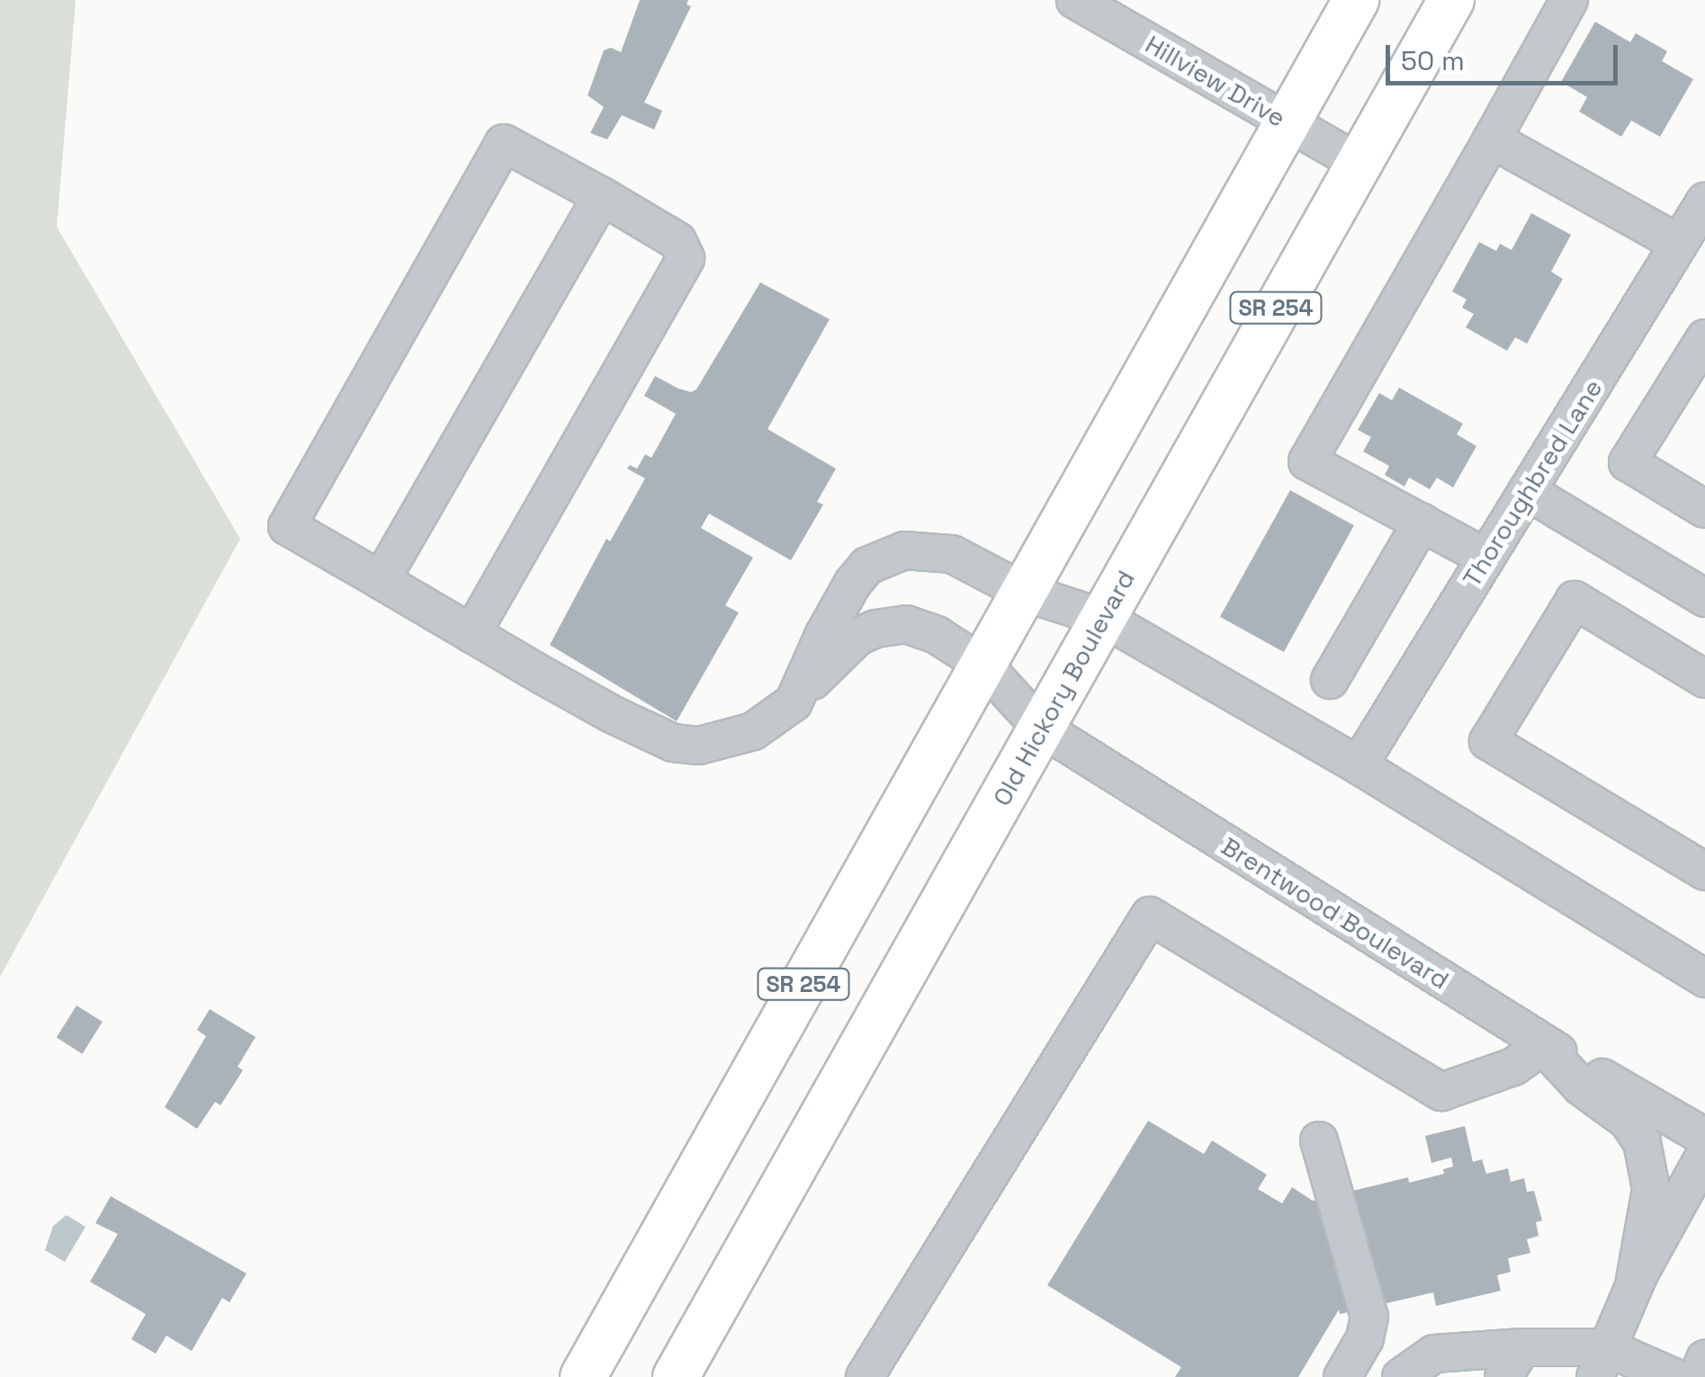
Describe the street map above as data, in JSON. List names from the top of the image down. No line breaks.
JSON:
{"streets":{"main road":["SR 254","Old Hickory Boulevard"],"street":["Hillview Drive","Thoroughbred Lane","Brentwood Boulevard"]},"crossings":[["Hillview Drive","SR 254"],["Hillview Drive","Old Hickory Boulevard"],["SR 254","Brentwood Boulevard"],["Old Hickory Boulevard","Brentwood Boulevard"]],"scale_bar":"50 m"}
